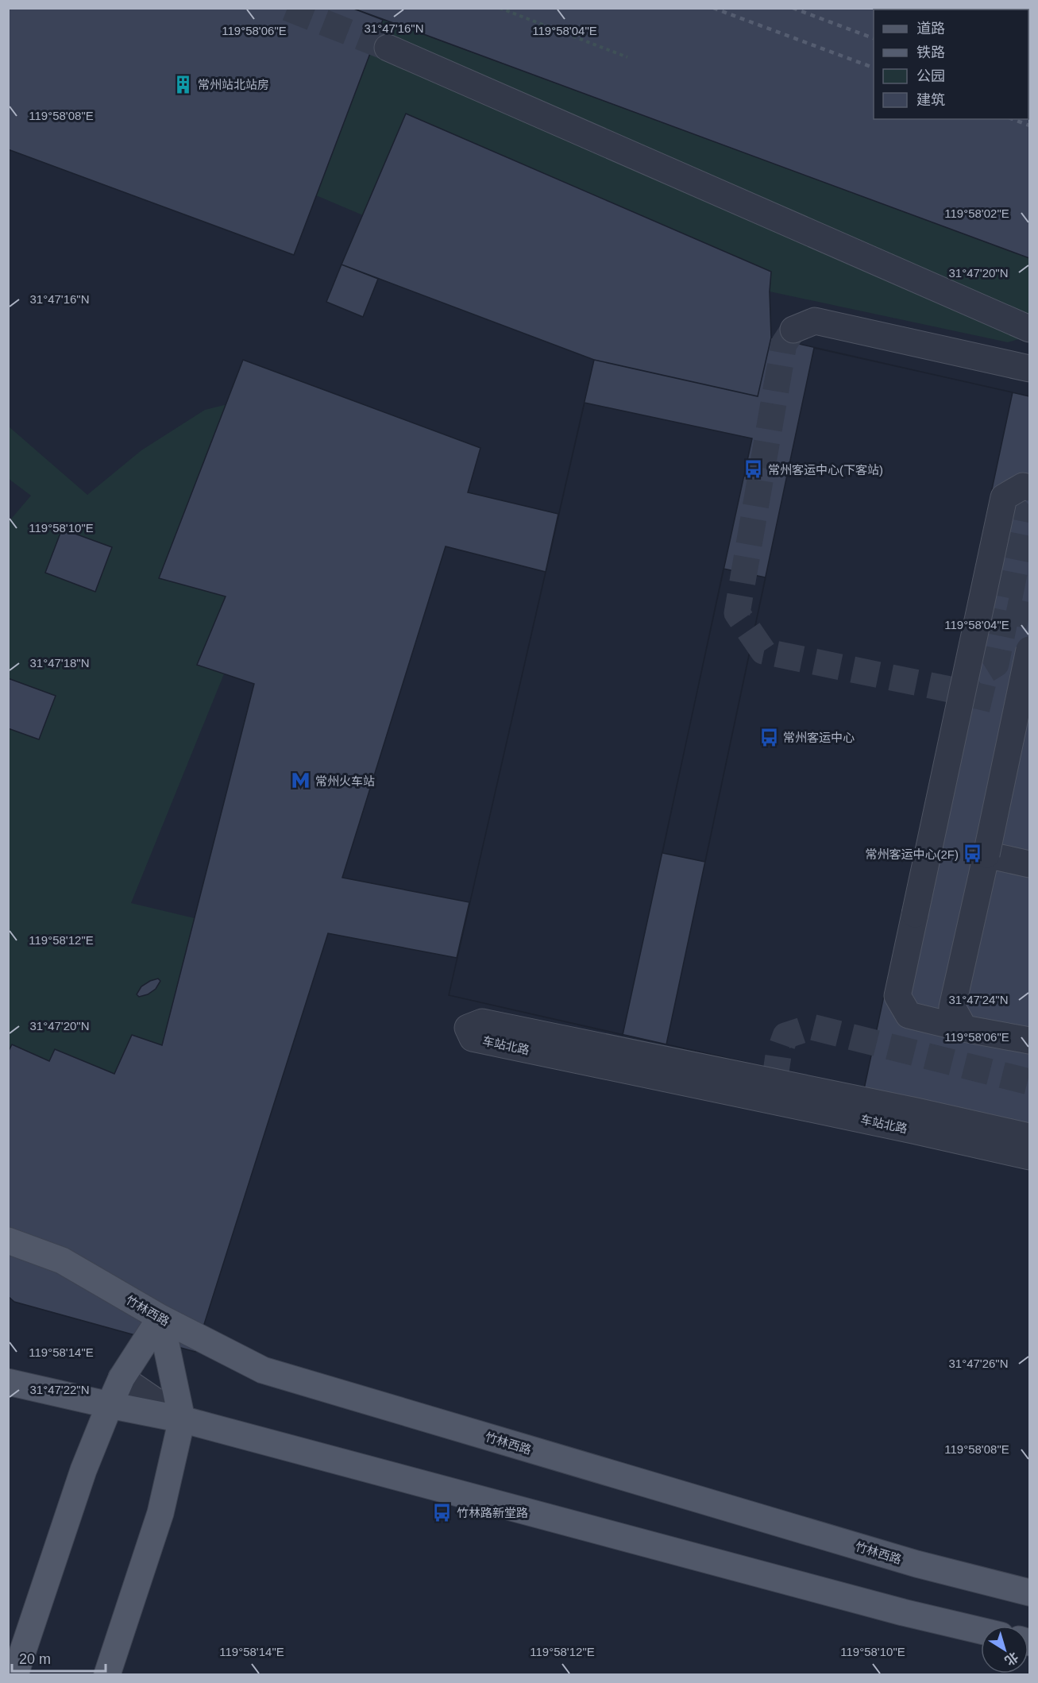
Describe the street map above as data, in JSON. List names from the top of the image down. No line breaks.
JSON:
{"streets":{"main road":["竹林西路"],"street":["车站北路"]},"places":{"building":["常州站北站房"],"bus stop":["常州客运中心(下客站)","常州客运中心","常州客运中心(2F)","竹林路新堂路"],"metro station":["常州火车站"]},"legend":["道路","铁路","公园","建筑"],"scale_bar":"20 m","north":"bottom right","coordinates":["31°47'16\"N","119°58'06\"E","119°58'04\"E","119°58'08\"E","119°58'02\"E","31°47'20\"N","119°58'10\"E","31°47'18\"N","119°58'12\"E","31°47'24\"N","119°58'14\"E","31°47'26\"N","31°47'22\"N"]}
